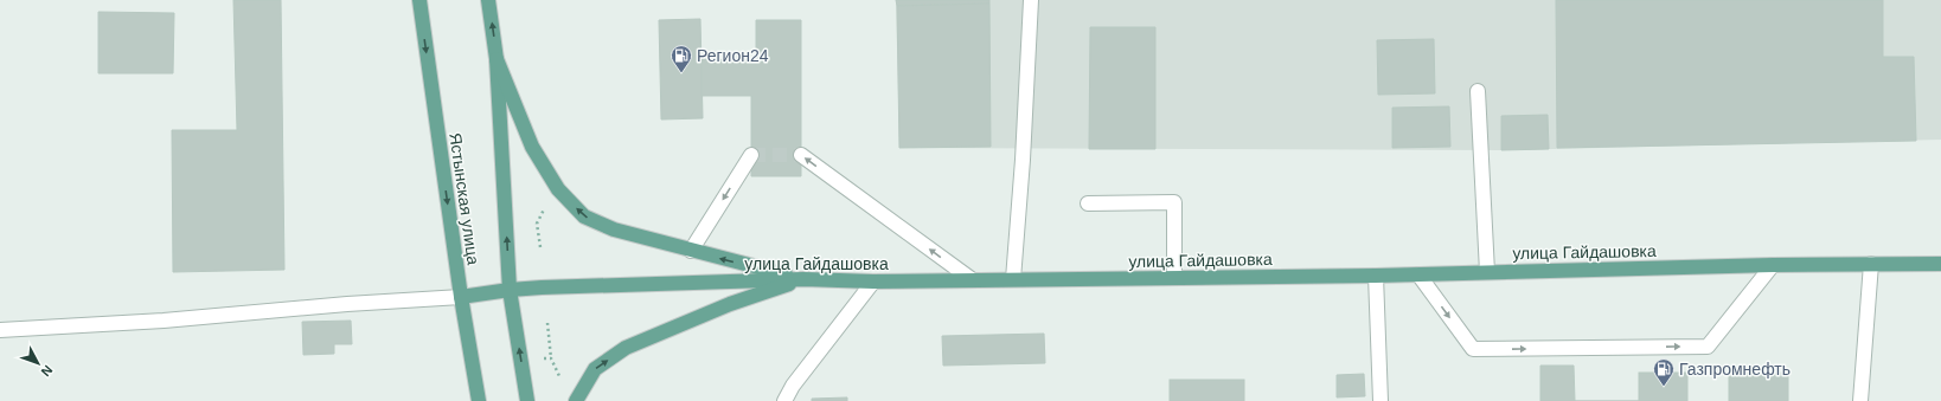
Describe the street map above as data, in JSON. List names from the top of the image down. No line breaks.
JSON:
{"streets":{"main road":["Ястынская улица","улица Гайдашовка"]},"crossings":[["Ястынская улица","улица Гайдашовка"]],"places":{"fuel station":["Регион24","Газпромнефть"]},"north":"bottom right"}
